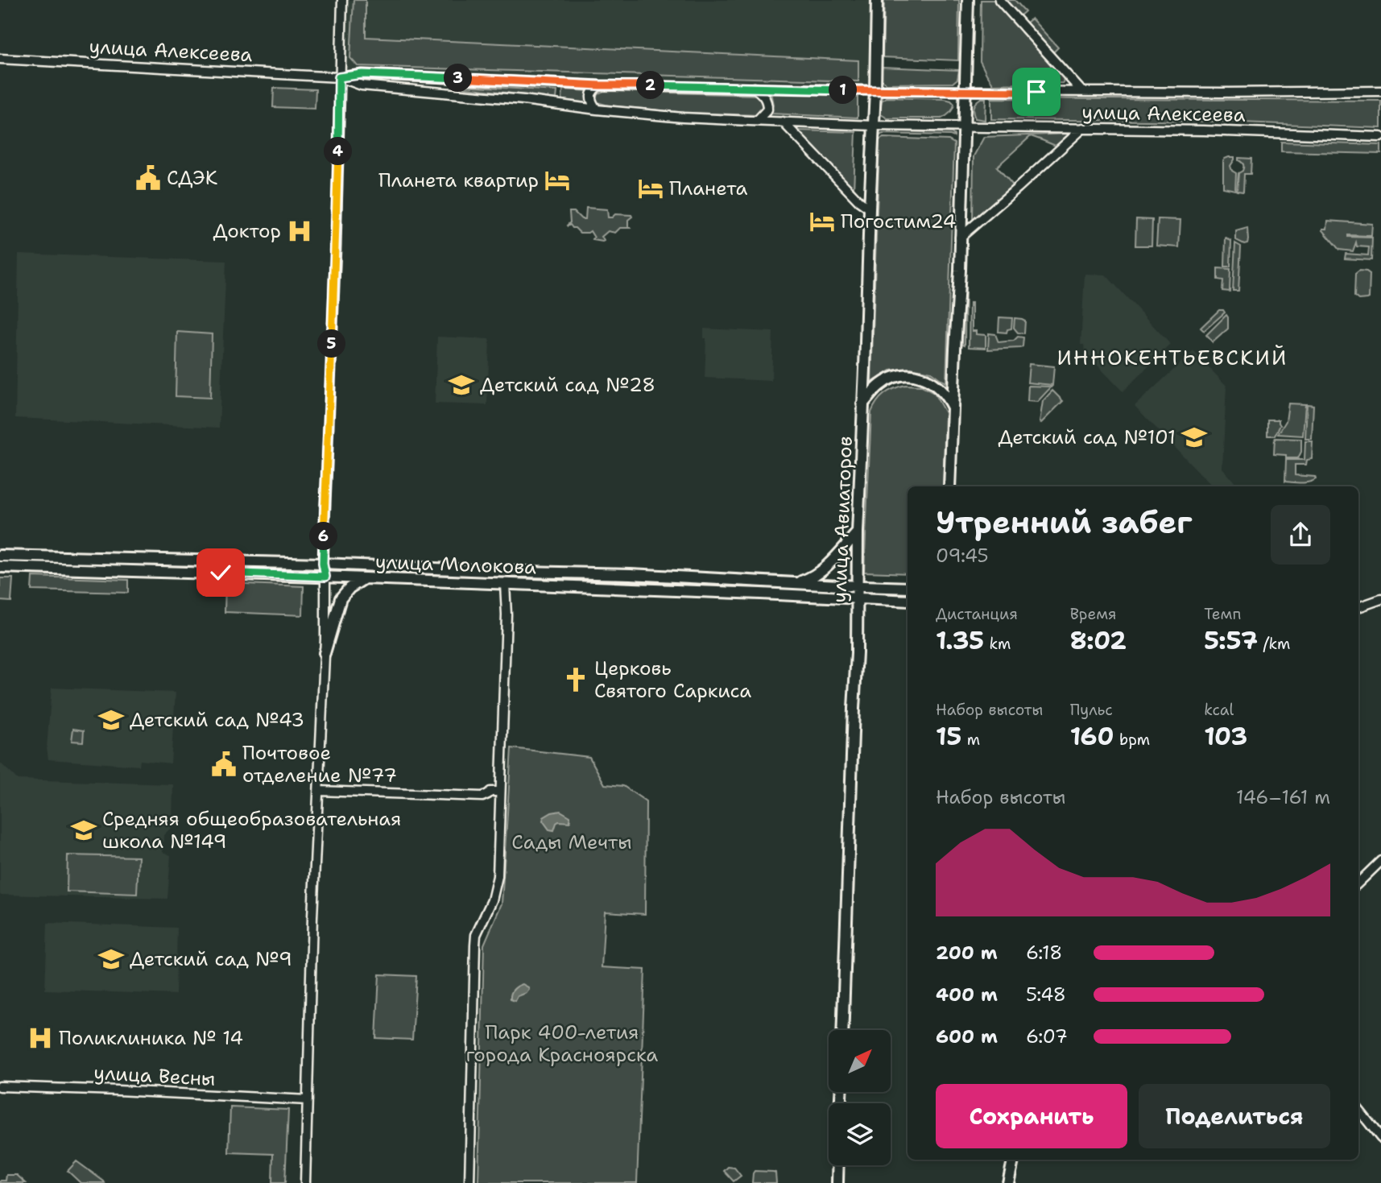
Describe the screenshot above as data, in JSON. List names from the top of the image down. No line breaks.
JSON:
{"streets":{"main road":["улица Авиаторов","улица Молокова"],"street":["улица Алексеева","улица Весны"]},"crossings":[["улица Алексеева","улица Авиаторов"],["улица Авиаторов","улица Молокова"]],"districts":["ИННОКЕНТЬЕВСКИЙ"],"parks":["Сады Мечты","Парк 400-летия города Красноярска"],"places":{"public building":["СДЭК","Почтовое отделение №77"],"hotel":["Планета квартир","Планета","Погостим24"],"hospital":["Доктор","Поликлиника № 14"],"school or university":["Детский сад №28","Детский сад №101","Детский сад №43","Средняя общеобразовательная школа №149","Детский сад №9"],"church":["Церковь Святого Саркиса"]},"north":"top right","page":{"pins":["3","2","1","4","5","6"],"heading":["Утренний забег","09:45"],"stats":[["Дистанция","1.35 km"],["Время","8:02"],["Темп","5:57 /km"],["Набор высоты","15 m"],["Пульс","160 bpm"],["kcal","103"]],"chart":["Набор высоты","146–161 m"],"list":[{"name":"200 m","note":"6:18"},{"name":"400 m","note":"5:48"},{"name":"600 m","note":"6:07"}],"buttons":["Сохранить","Поделиться"]}}
